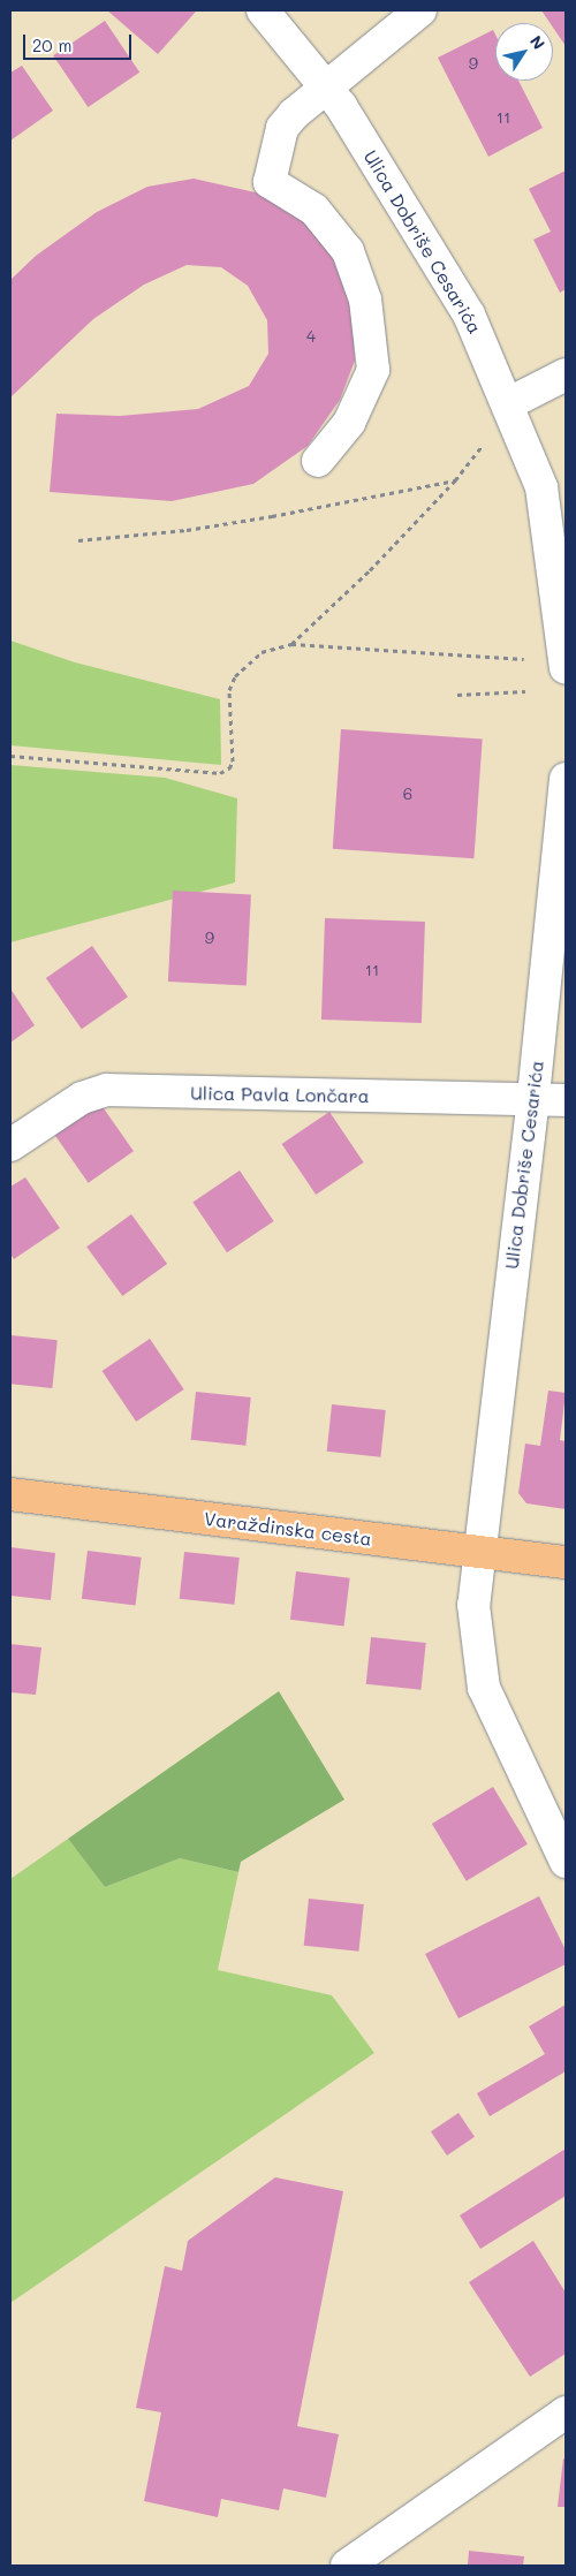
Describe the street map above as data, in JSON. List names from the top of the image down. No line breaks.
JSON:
{"streets":{"main road":["Varaždinska cesta"],"street":["Ulica Dobriše Cesarića","Ulica Pavla Lončara"]},"crossings":[["Ulica Dobriše Cesarića","Ulica Pavla Lončara"],["Ulica Dobriše Cesarića","Varaždinska cesta"]],"house_numbers":["9","11","4","6","9","11"],"scale_bar":"20 m","north":"top right"}
